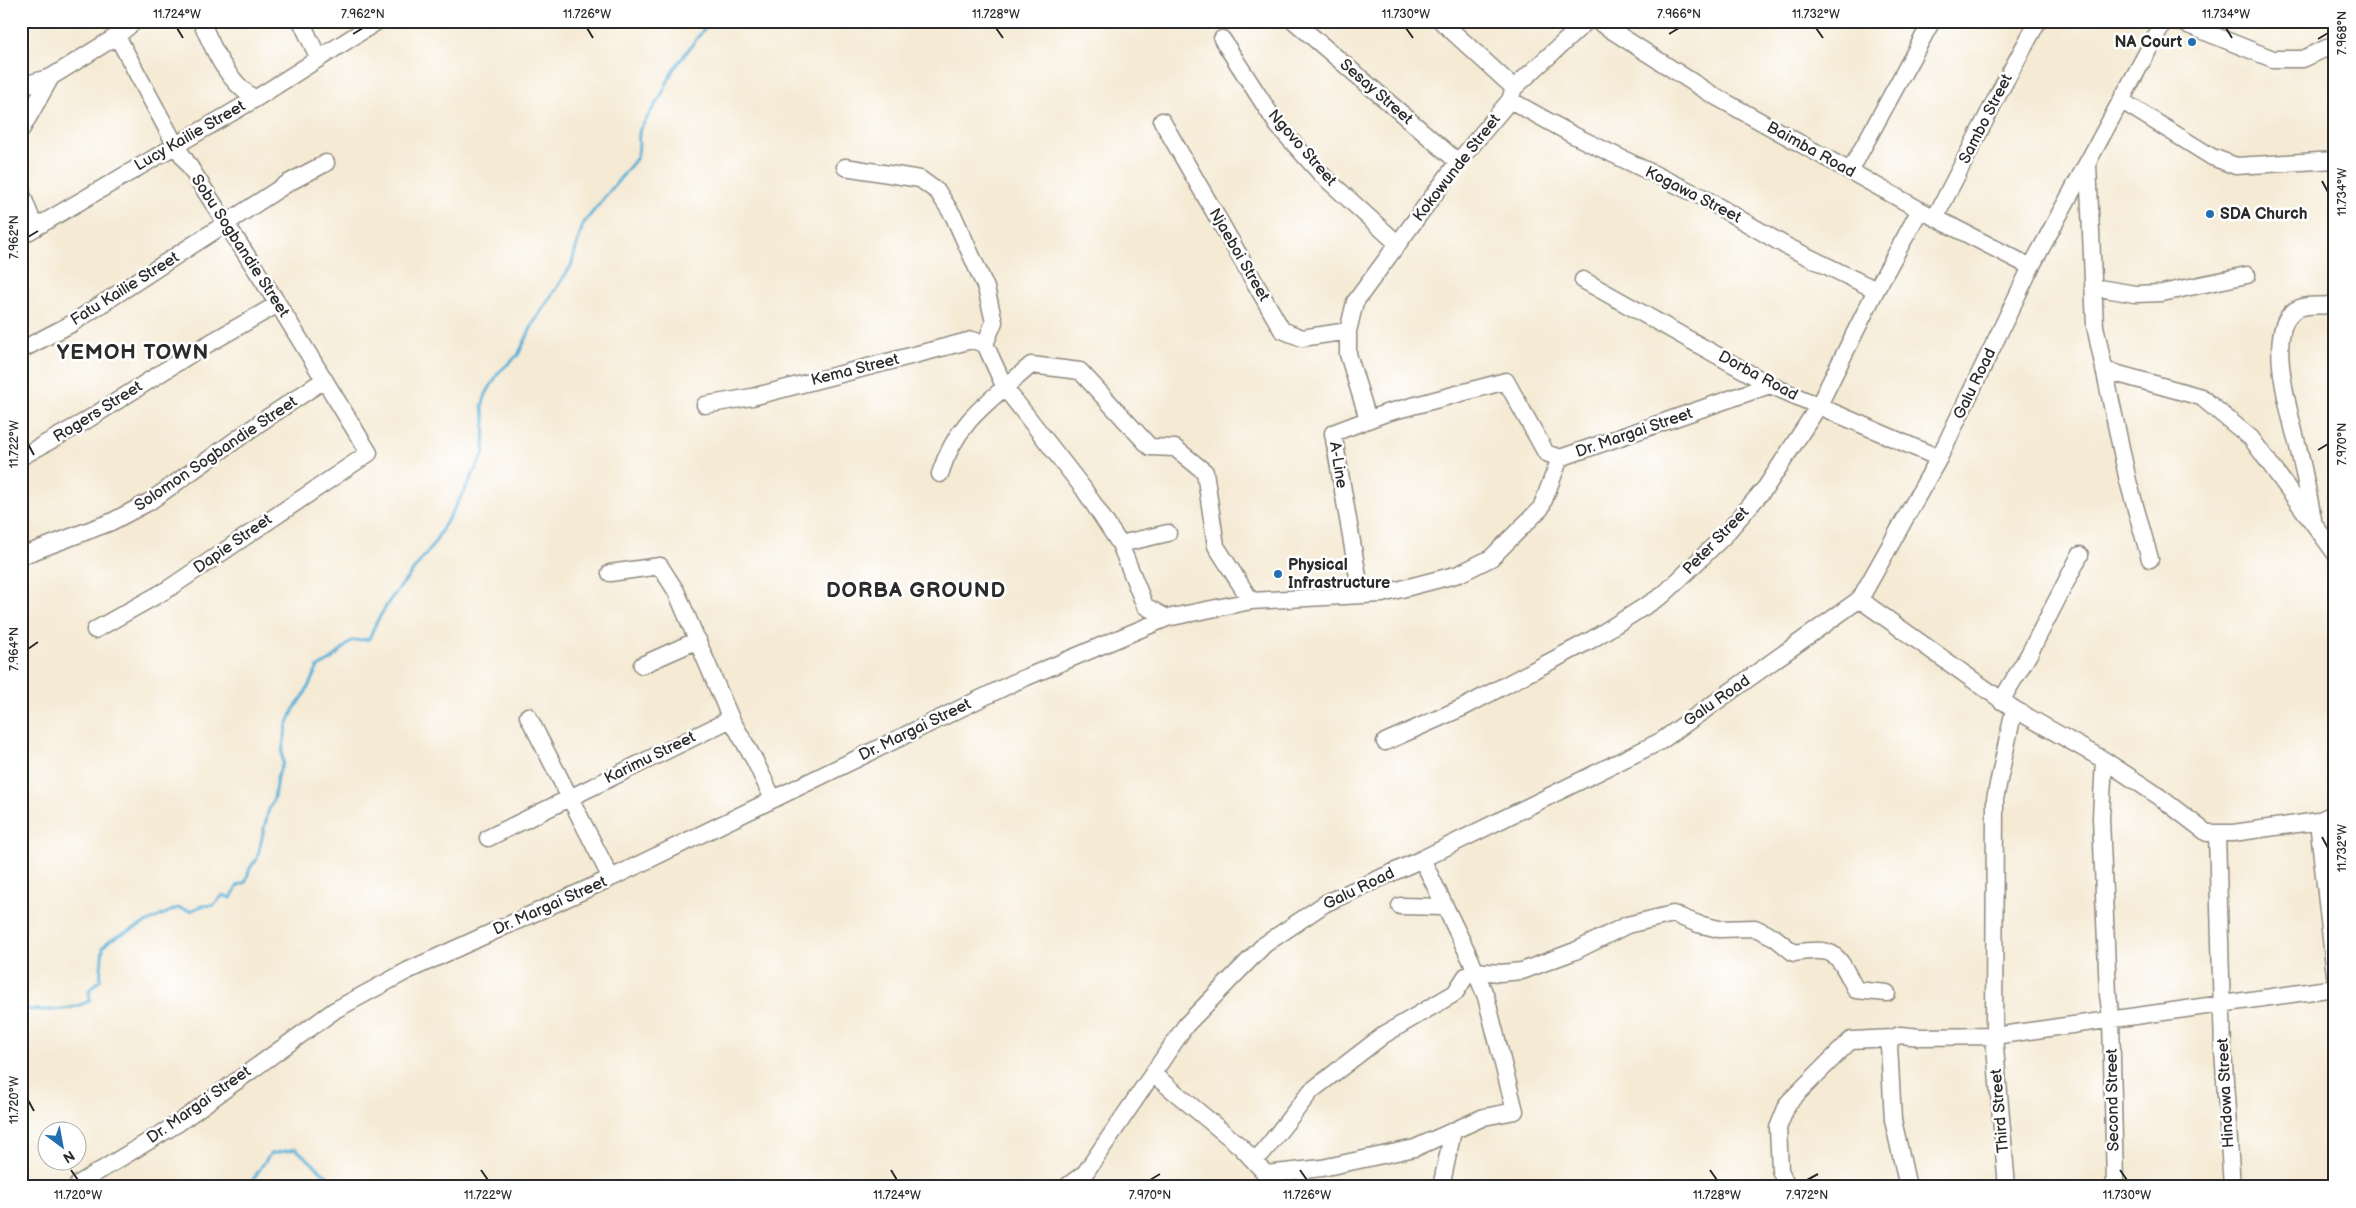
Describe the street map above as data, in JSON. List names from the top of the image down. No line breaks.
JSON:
{"streets":{"street":["Sesay Street","Sambo Street","Lucy Kailie Street","Ngovo Street","Baimba Road","Kokowunde Street","Kogawa Street","Sobu Sogbandie Street","Njaeboi Street","Fatu Kailie Street","Kema Street","Dorba Road","Galu Road","Rogers Street","Dr. Margai Street","Solomon Sogbandie Street","A-Line","Peter Street","Dapie Street","Karimu Street","Hindowa Street","Second Street","Third Street"]},"crossings":[["Sesay Street","Kokowunde Street"],["Sambo Street","Baimba Road"],["Lucy Kailie Street","Sobu Sogbandie Street"],["Ngovo Street","Kokowunde Street"],["Baimba Road","Galu Road"],["Baimba Road","Peter Street"],["Kokowunde Street","Kogawa Street"],["Kokowunde Street","Njaeboi Street"],["Kogawa Street","Peter Street"],["Sobu Sogbandie Street","Fatu Kailie Street"],["Sobu Sogbandie Street","Rogers Street"],["Sobu Sogbandie Street","Solomon Sogbandie Street"],["Sobu Sogbandie Street","Dapie Street"],["Dorba Road","Galu Road"],["Dorba Road","Dr. Margai Street"],["Dorba Road","Peter Street"],["Dr. Margai Street","A-Line"]],"districts":["YEMOH TOWN","DORBA GROUND"],"places":["NA Court","SDA Church","Physical Infrastructure"],"north":"bottom right","coordinates":["11.724°W","7.962°N","11.726°W","11.728°W","11.730°W","7.966°N","11.732°W","11.734°W","7.968°N","7.970°N","11.722°W","7.964°N","11.720°W","7.972°N"]}
